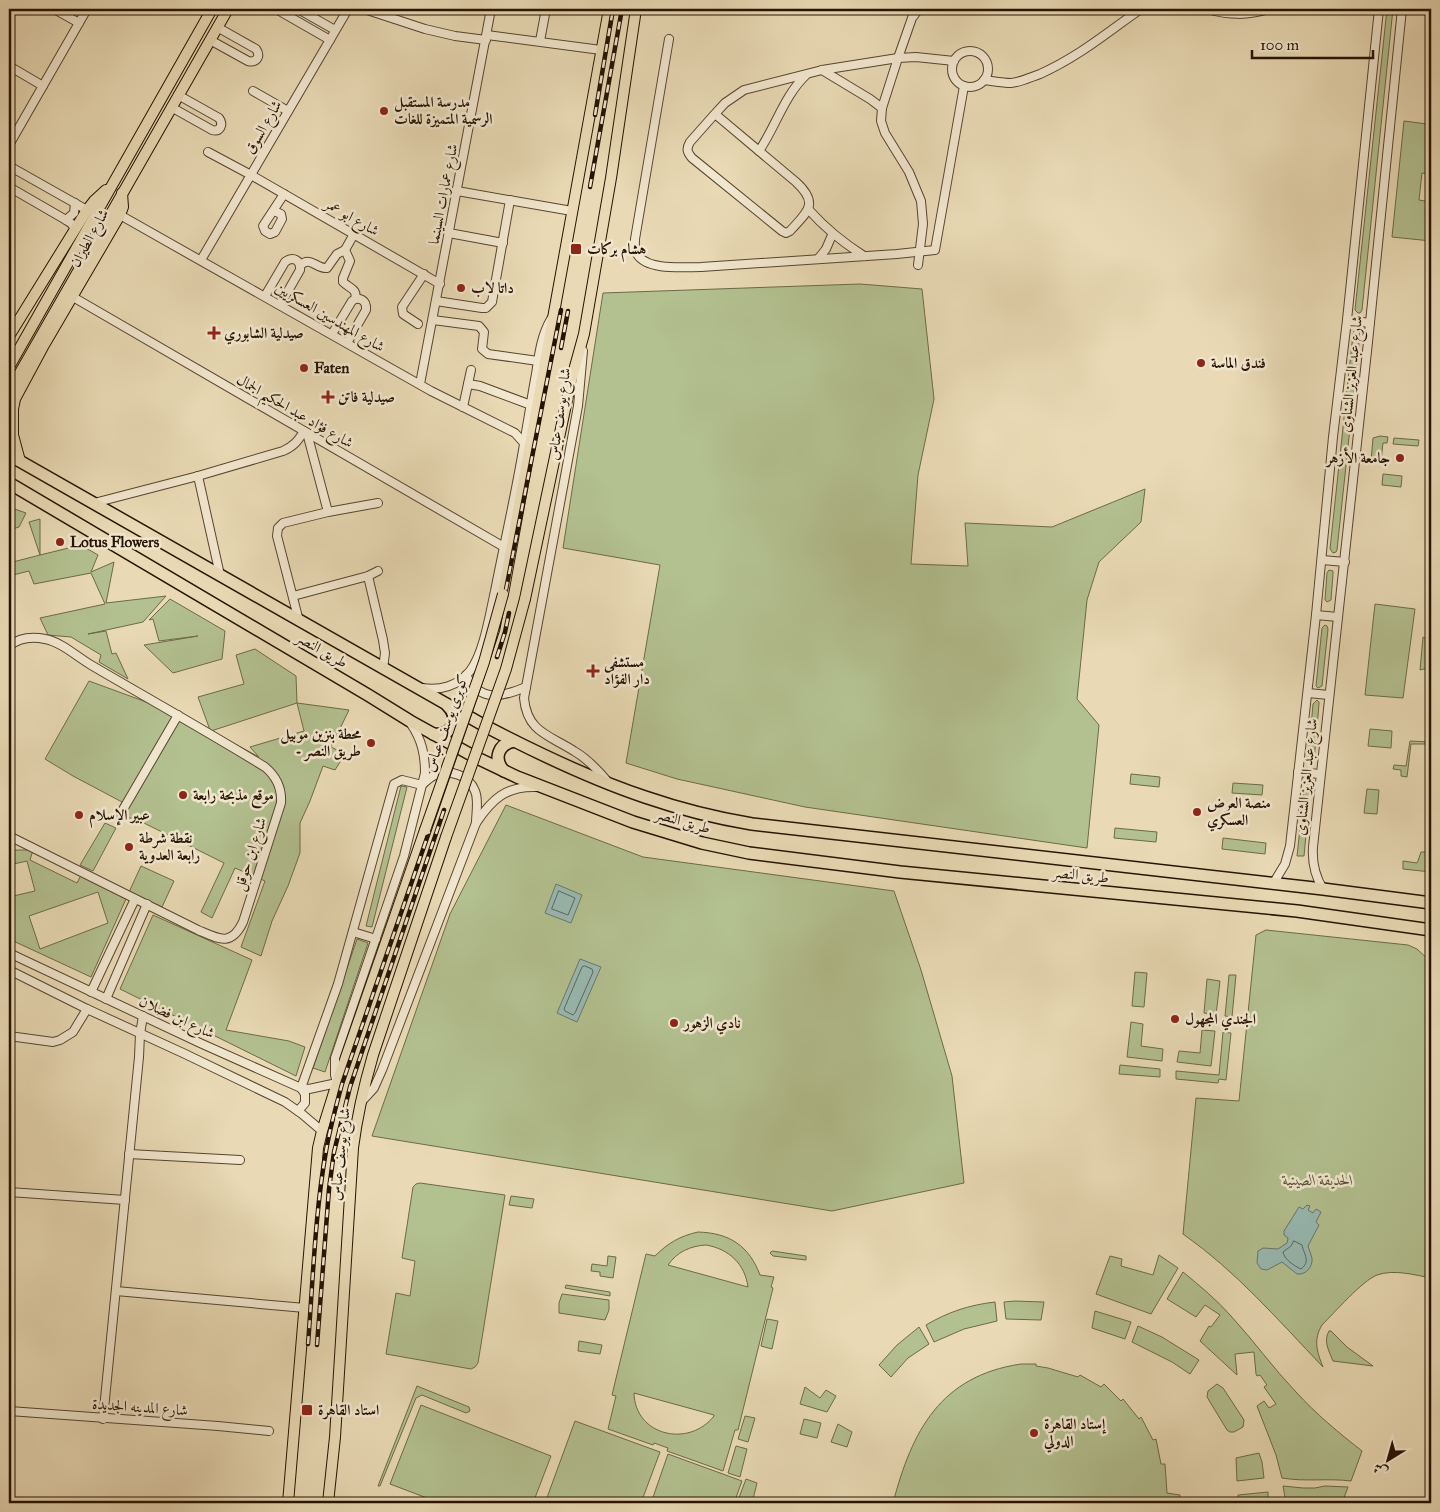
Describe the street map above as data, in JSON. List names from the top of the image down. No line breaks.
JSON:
{"streets":{"highway":["طريق النصر"],"main road":["شارع الطيران","شارع يوسف عباس","كوبرى يوسف عباس"],"street":["شارع السوق","شارع عمارات السينما","شارع ابو عمر","شارع المهندسين العسكريين","شارع عبد العزيز الشناوى","شارع فؤاد عبد الحكيم الجمال","شارع ابن حوقل","شارع ابن فضلان","شارع المدينه الجديدة"]},"crossings":[["شارع السوق","شارع ابو عمر"],["شارع السوق","شارع المهندسين العسكريين"],["شارع عمارات السينما","شارع ابو عمر"],["شارع عمارات السينما","شارع المهندسين العسكريين"],["شارع الطيران","شارع المهندسين العسكريين"],["شارع الطيران","شارع فؤاد عبد الحكيم الجمال"],["شارع الطيران","طريق النصر"],["شارع المهندسين العسكريين","شارع يوسف عباس"],["شارع عبد العزيز الشناوى","طريق النصر"],["شارع فؤاد عبد الحكيم الجمال","شارع يوسف عباس"],["شارع يوسف عباس","طريق النصر"],["شارع يوسف عباس","كوبرى يوسف عباس"],["شارع يوسف عباس","شارع ابن فضلان"],["كوبرى يوسف عباس","شارع ابن فضلان"]],"parks":["الحديقة الصينية"],"places":{"other":["مدرسة المستقبل الرسمية المتميزة للغات","داتا لاب","فندق الماسة","Faten","جامعة الأزهر","Lotus Flowers","محطة بنزين موبيل - طريق النصر","موقع مذبحة رابعة","منصة العرض العسكري","عبير الإسلام","نقطة شرطة رابعة العدوية","الجندي المجهول","نادي الزهور","إستاد القاهرة الدولي"],"transit":["هشام بركات","استاد القاهرة"],"health":["صيدلية الشابوري","صيدلية فاتن","مستشفى دار الفؤاد"]},"scale_bar":"100 m","north":"bottom left"}
